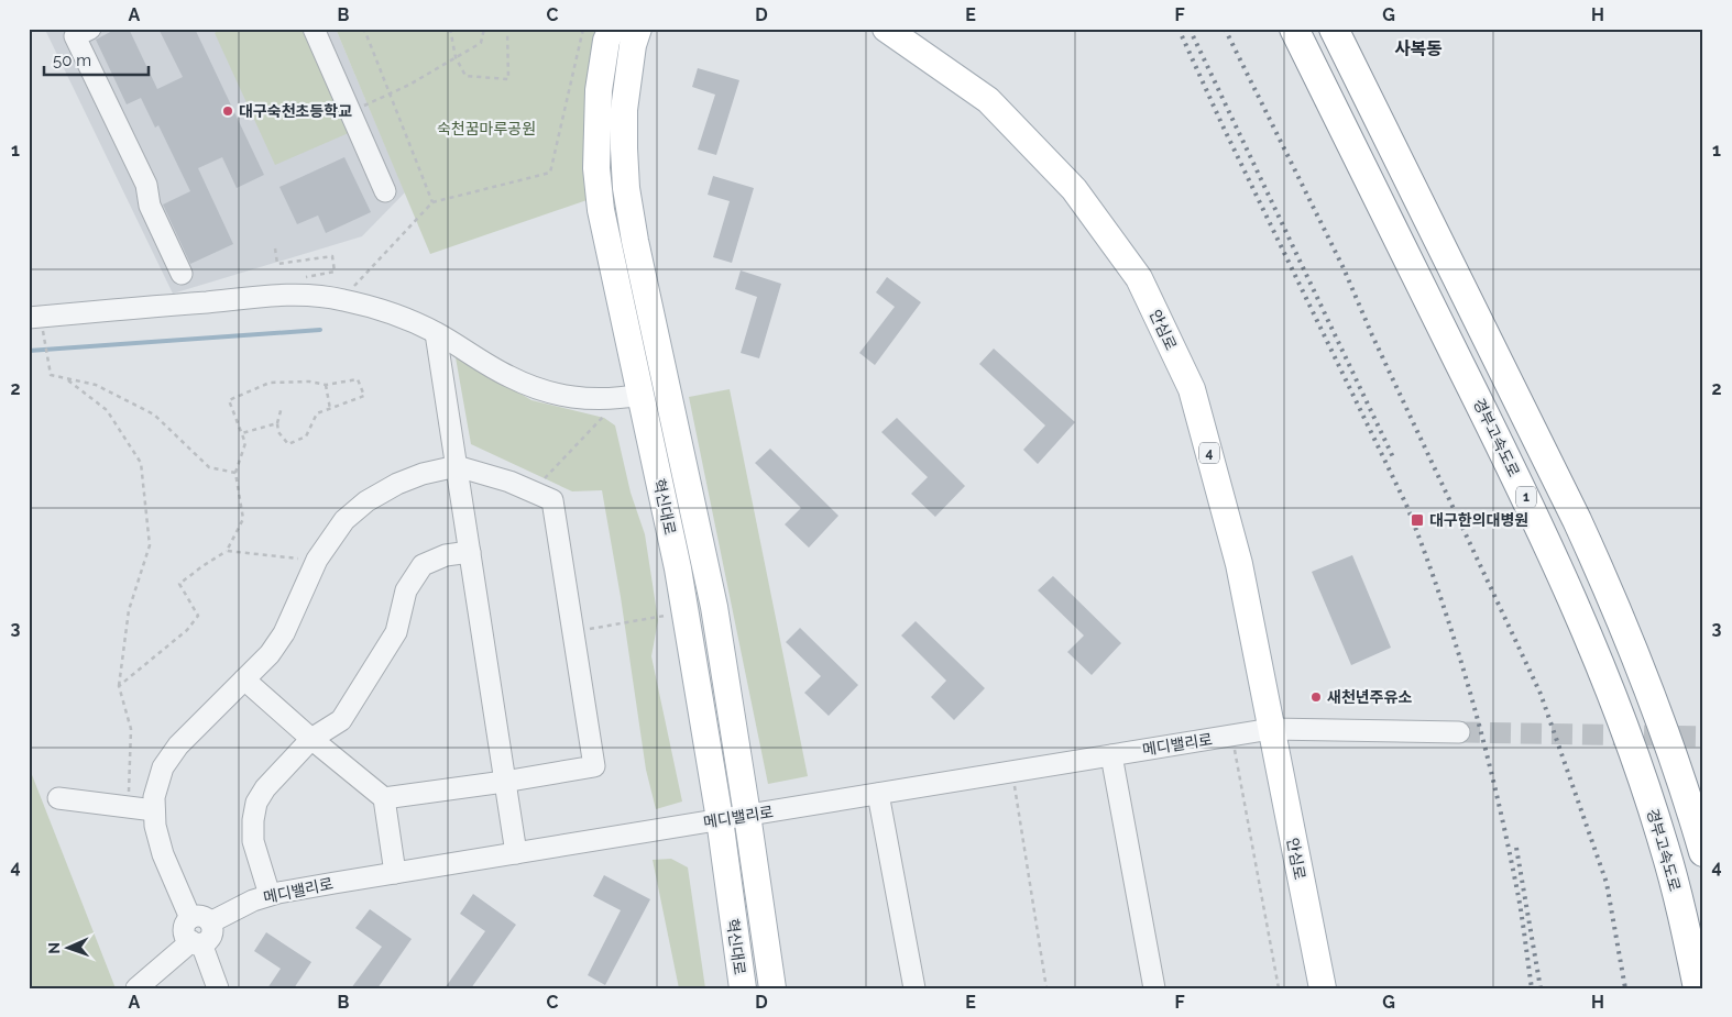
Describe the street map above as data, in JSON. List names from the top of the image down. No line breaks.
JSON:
{"streets":{"highway":["경부고속도로","1"],"main road":["안심로","4","혁신대로"],"street":["메디밸리로"]},"crossings":[["안심로","메디밸리로"],["혁신대로","메디밸리로"]],"districts":["사복동"],"parks":["숙천꿈마루공원"],"places":{"other":["대구숙천초등학교","새천년주유소"],"transit":["대구한의대병원"]},"scale_bar":"50 m","north":"left","grid":{"columns":["A","B","C","D","E","F","G","H"],"rows":["1","2","3","4"]}}
